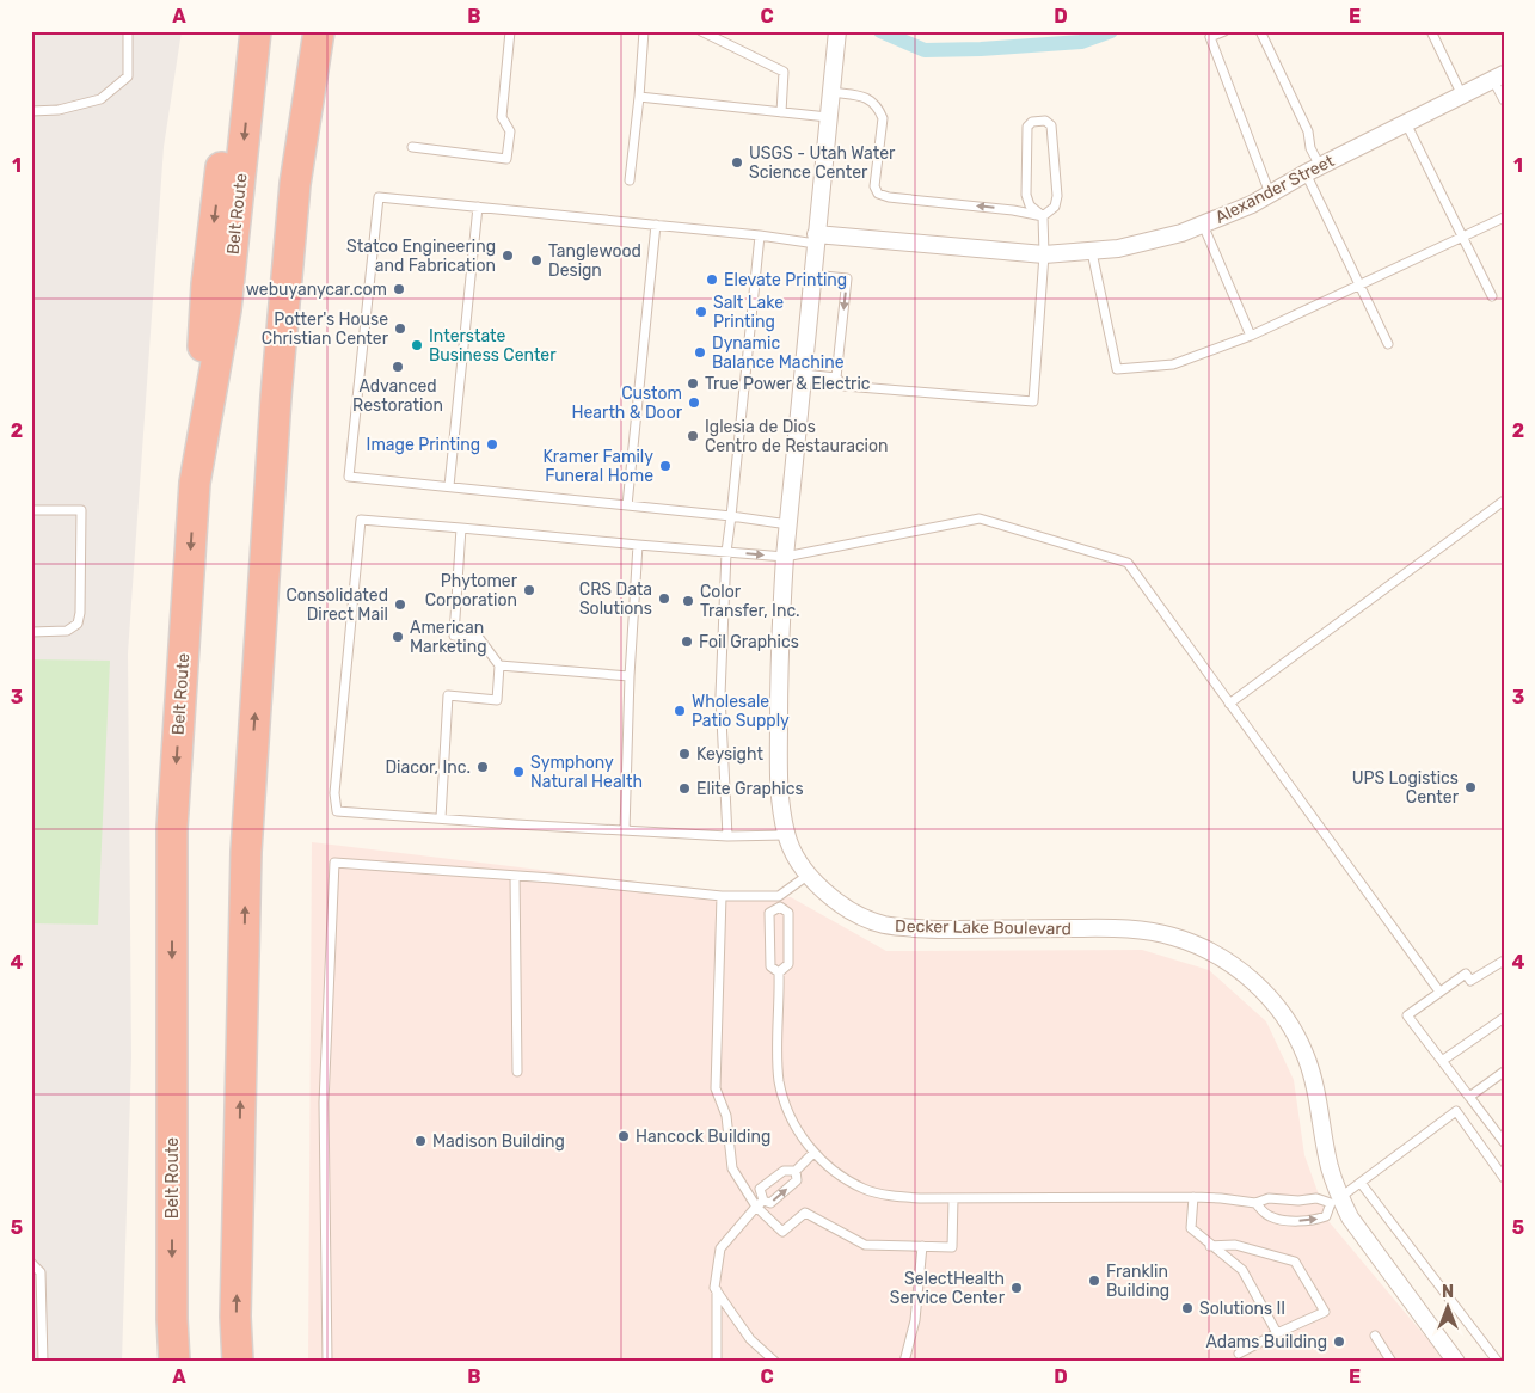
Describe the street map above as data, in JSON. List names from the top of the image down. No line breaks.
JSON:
{"streets":{"highway":["Belt Route"],"street":["Alexander Street","Decker Lake Boulevard"]},"crossings":[["Alexander Street","Decker Lake Boulevard"]],"places":["USGS - Utah Water Science Center","Statco Engineering and Fabrication","Tanglewood Design","Elevate Printing","webuyanycar.com","Salt Lake Printing","Potter's House Christian Center","Interstate Business Center","Dynamic Balance Machine","Advanced Restoration","True Power & Electric","Custom Hearth & Door","Iglesia de Dios Centro de Restauracion","Image Printing","Kramer Family Funeral Home","Phytomer Corporation","CRS Data Solutions","Color Transfer, Inc.","Consolidated Direct Mail","American Marketing","Foil Graphics","Wholesale Patio Supply","Keysight","Diacor, Inc.","Symphony Natural Health","UPS Logistics Center","Elite Graphics","Hancock Building","Madison Building","Franklin Building","SelectHealth Service Center","Solutions II","Adams Building"],"north":"top","grid":{"columns":["A","B","C","D","E"],"rows":["1","2","3","4","5"]}}
